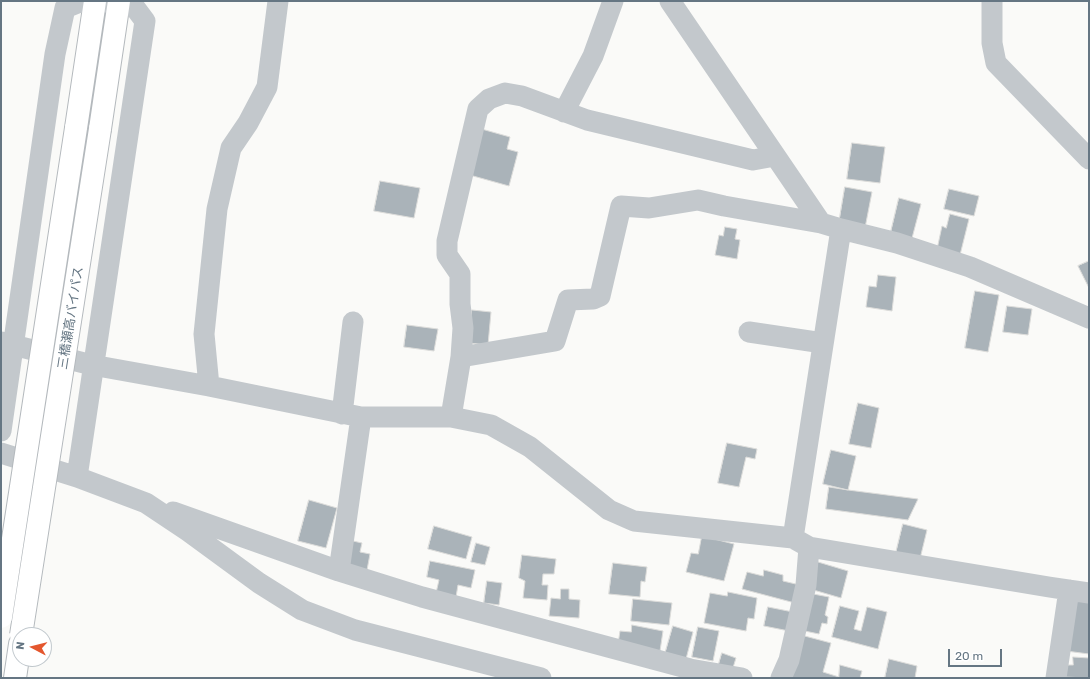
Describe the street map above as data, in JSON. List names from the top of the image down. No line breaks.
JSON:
{"streets":{"highway":["三橋瀬高バイパス"]},"scale_bar":"20 m","north":"left"}
